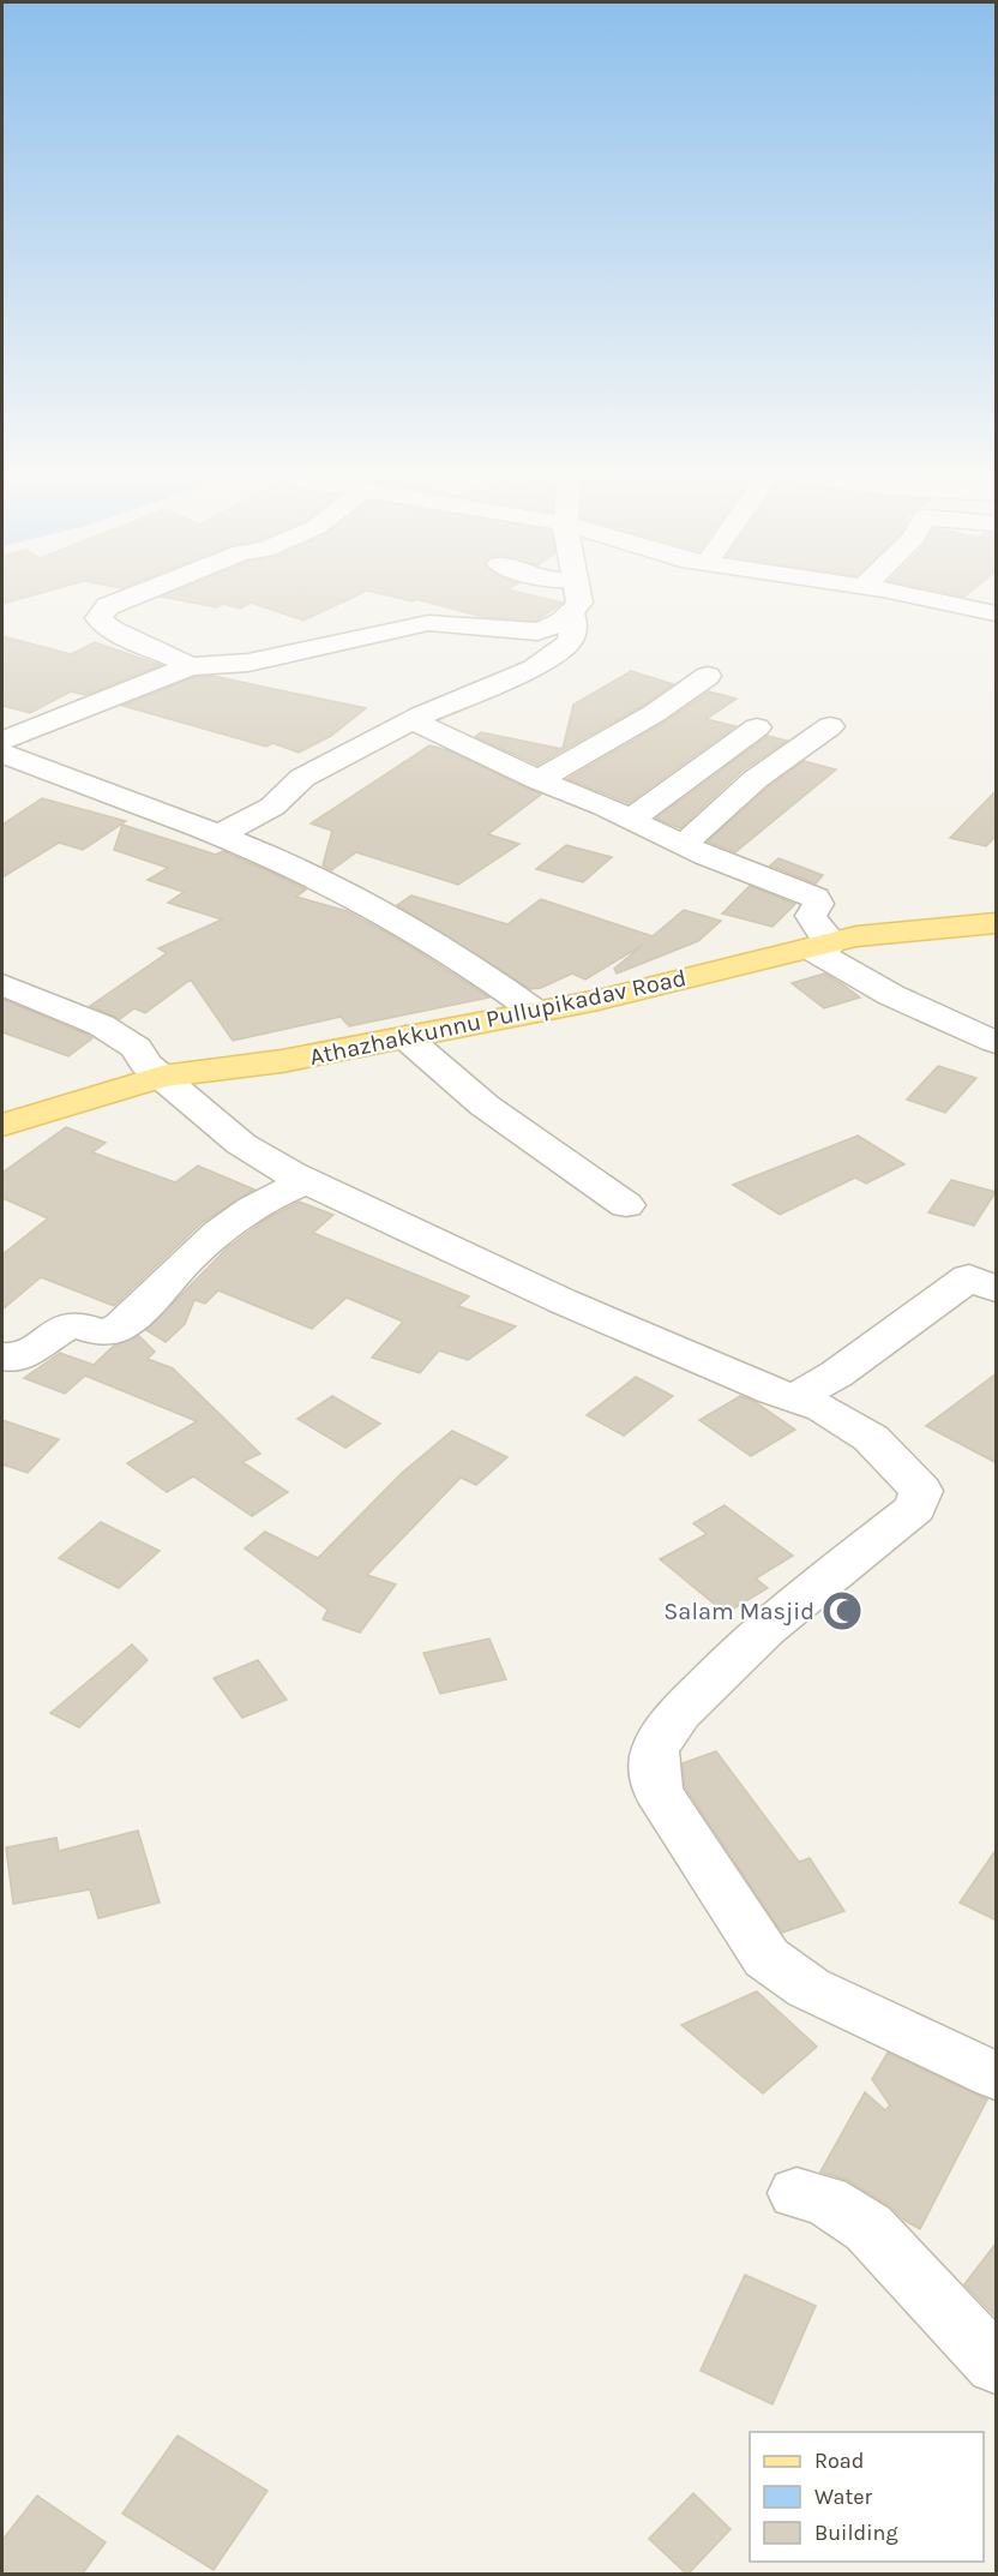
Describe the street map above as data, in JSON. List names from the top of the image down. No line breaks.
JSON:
{"streets":{"main road":["Athazhakkunnu Pullupikadav Road"]},"places":{"mosque":["Salam Masjid"]},"legend":["Road","Water","Building"]}
